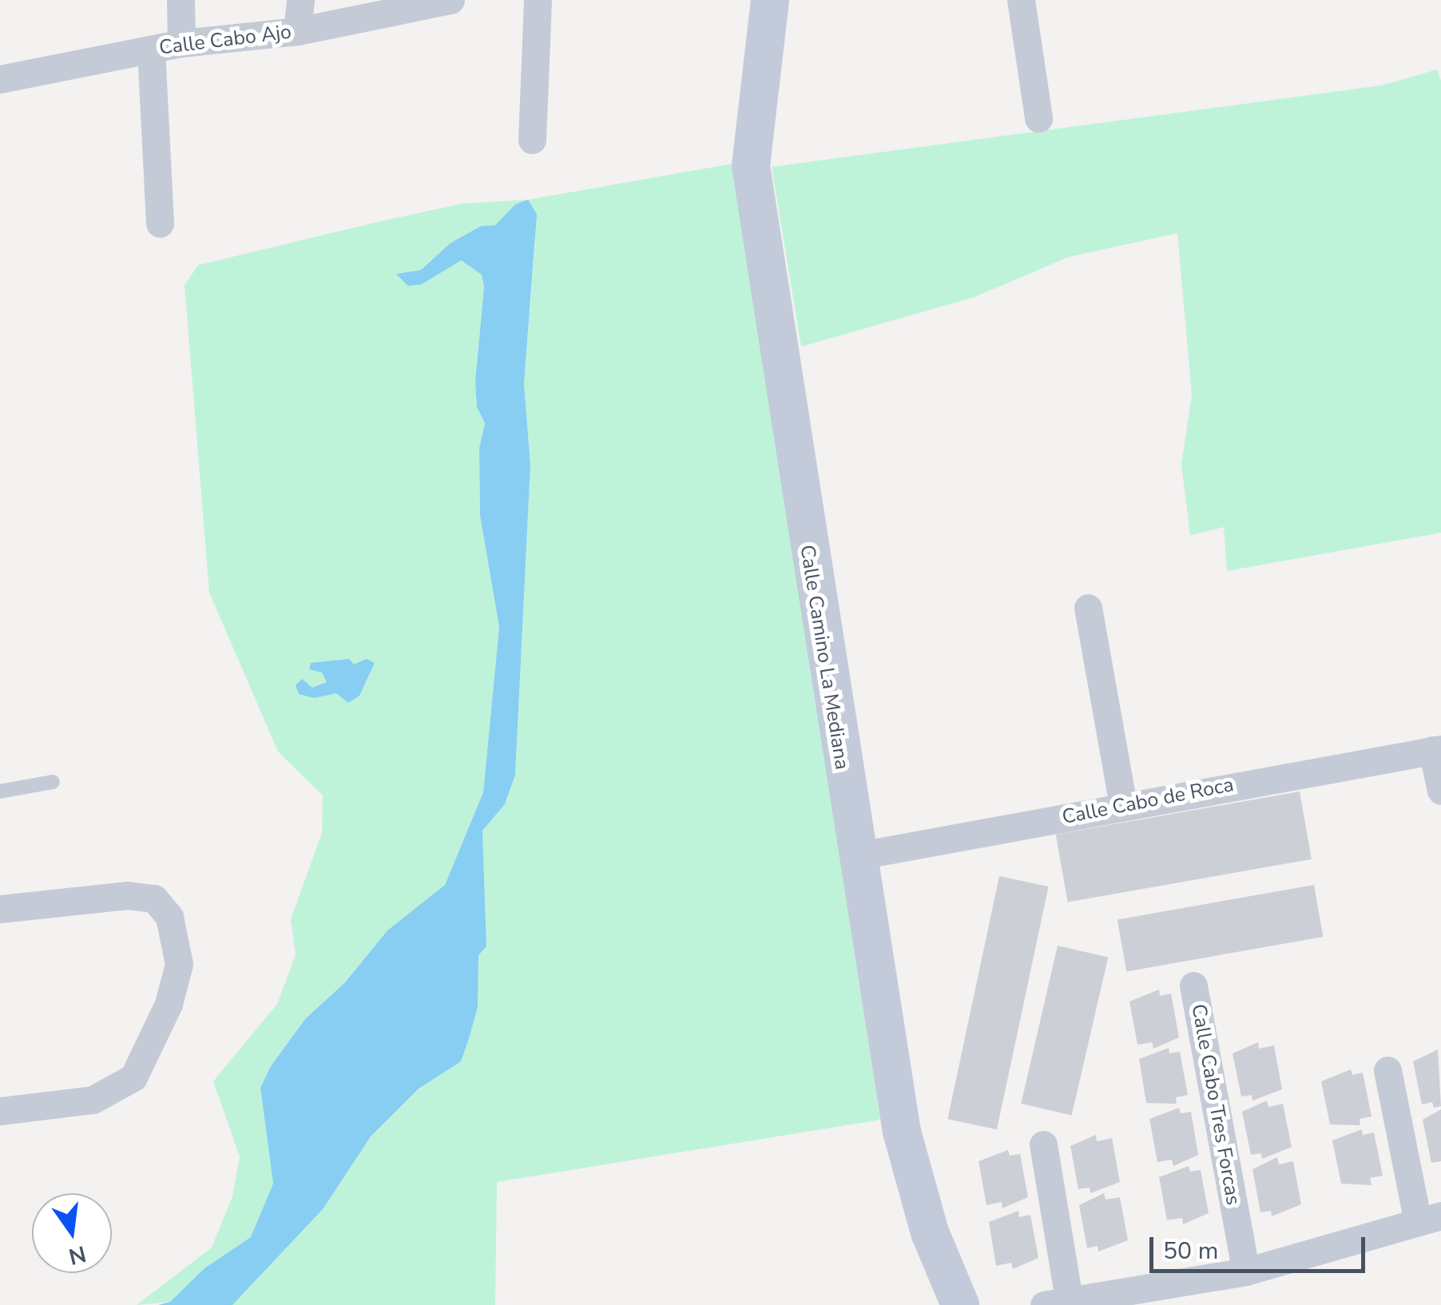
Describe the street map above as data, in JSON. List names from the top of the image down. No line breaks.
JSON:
{"streets":{"street":["Calle Cabo Ajo","Calle Camino La Mediana","Calle Cabo de Roca","Calle Cabo Tres Forcas"]},"crossings":[["Calle Camino La Mediana","Calle Cabo de Roca"]],"scale_bar":"50 m","north":"bottom"}
